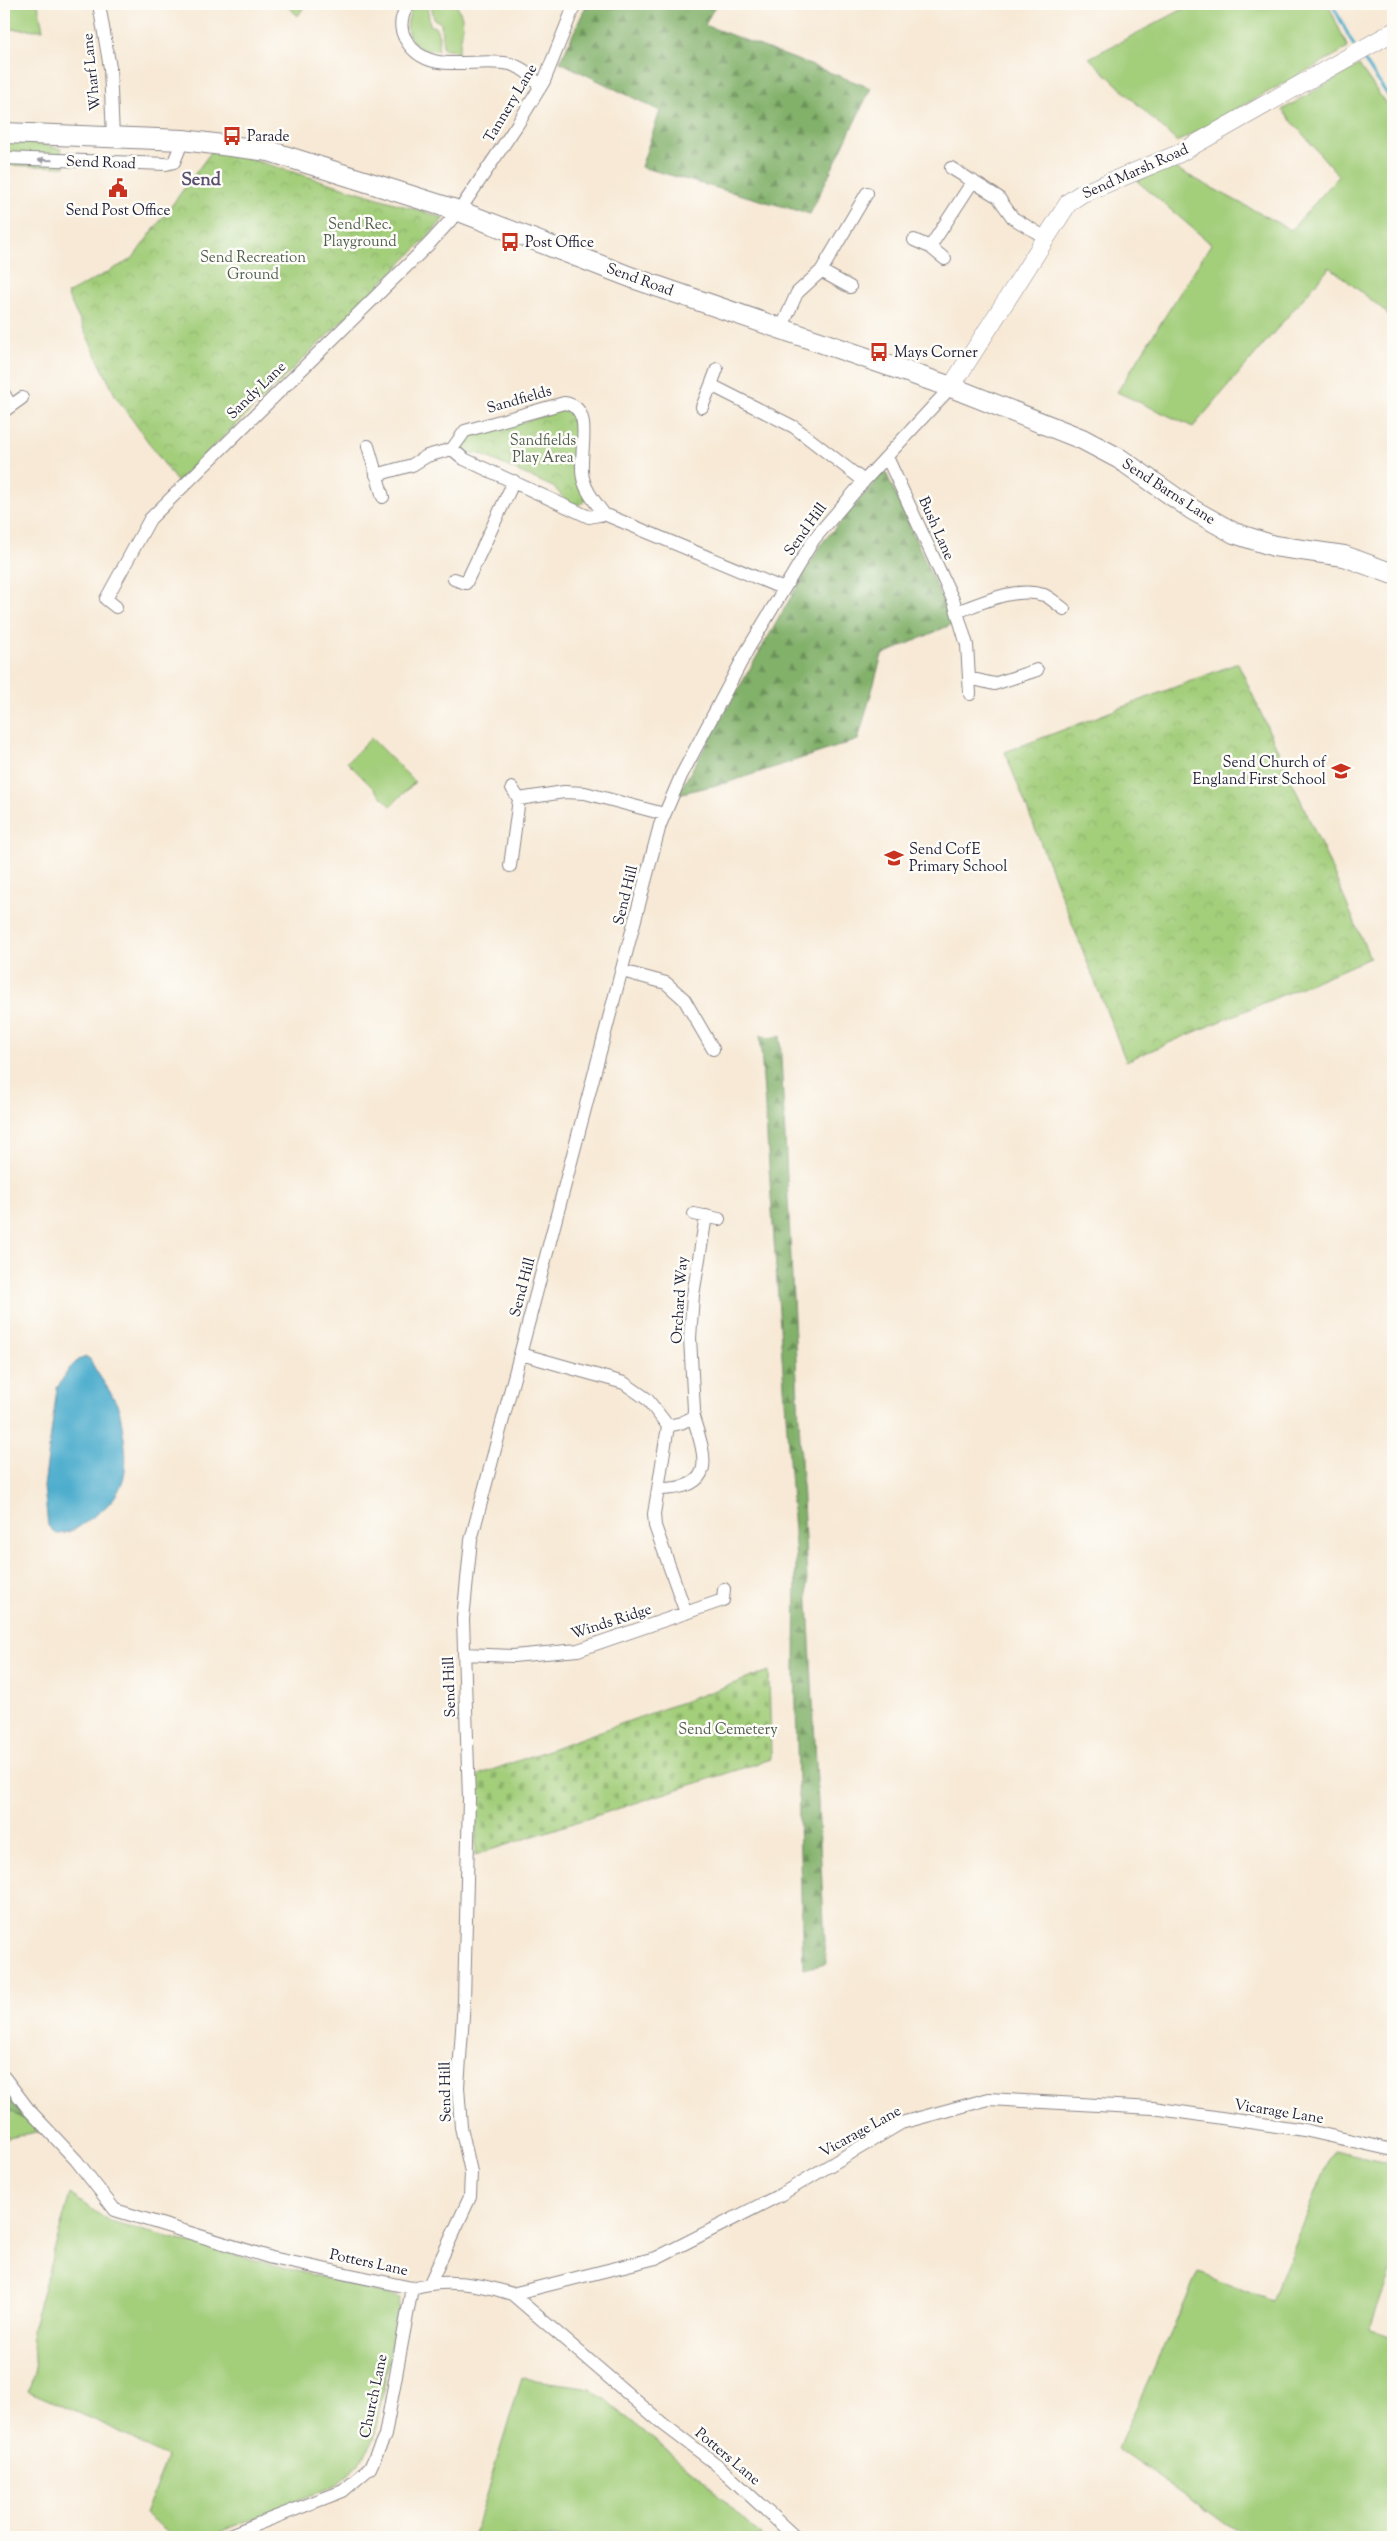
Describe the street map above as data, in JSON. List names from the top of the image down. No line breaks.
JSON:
{"streets":{"main road":["Send Road","Send Marsh Road","Send Barns Lane"],"street":["Wharf Lane","Tannery Lane","Sandy Lane","Sandfields","Bush Lane","Send Hill","Orchard Way","Winds Ridge","Vicarage Lane","Potters Lane","Church Lane"]},"crossings":[["Wharf Lane","Send Road"],["Tannery Lane","Send Road"],["Tannery Lane","Sandy Lane"],["Send Road","Send Marsh Road"],["Send Road","Sandy Lane"],["Send Road","Send Barns Lane"],["Send Road","Send Hill"],["Send Marsh Road","Send Barns Lane"],["Send Marsh Road","Send Hill"],["Send Barns Lane","Send Hill"],["Bush Lane","Send Hill"],["Send Hill","Winds Ridge"],["Send Hill","Potters Lane"],["Vicarage Lane","Potters Lane"],["Potters Lane","Church Lane"]],"districts":["Send"],"parks":["Send Rec. Playground","Send Recreation Ground","Sandfields Play Area","Send Cemetery"],"places":{"bus stop":["Parade","Post Office","Mays Corner"],"public building":["Send Post Office"],"school or university":["Send Church of England First School","Send CofE Primary School"]}}
